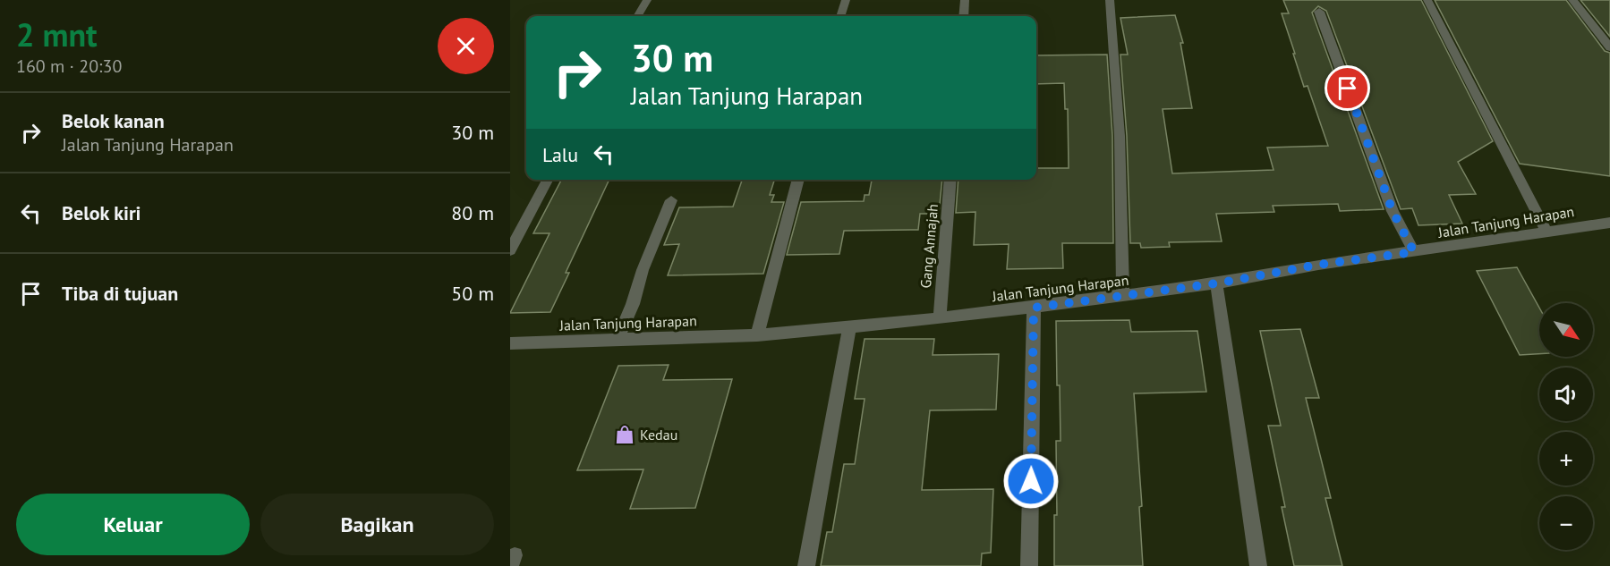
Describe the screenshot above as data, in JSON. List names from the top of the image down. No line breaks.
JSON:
{"streets":{"street":["Jalan Tanjung Harapan","Gang Annajah"]},"crossings":[["Jalan Tanjung Harapan","Gang Annajah"]],"places":{"shop":["Kedau"]},"north":"bottom right","page":{"heading":["2 mnt","160 m · 20:30"],"turn":["30 m","Jalan Tanjung Harapan"],"list":[{"name":"Belok kanan","note":"Jalan Tanjung Harapan","value":"30 m"},{"name":"Belok kiri","value":"80 m"},{"name":"Tiba di tujuan","value":"50 m"}],"then":"Lalu","map_buttons":["+","−"],"buttons":["Keluar","Bagikan"]}}
